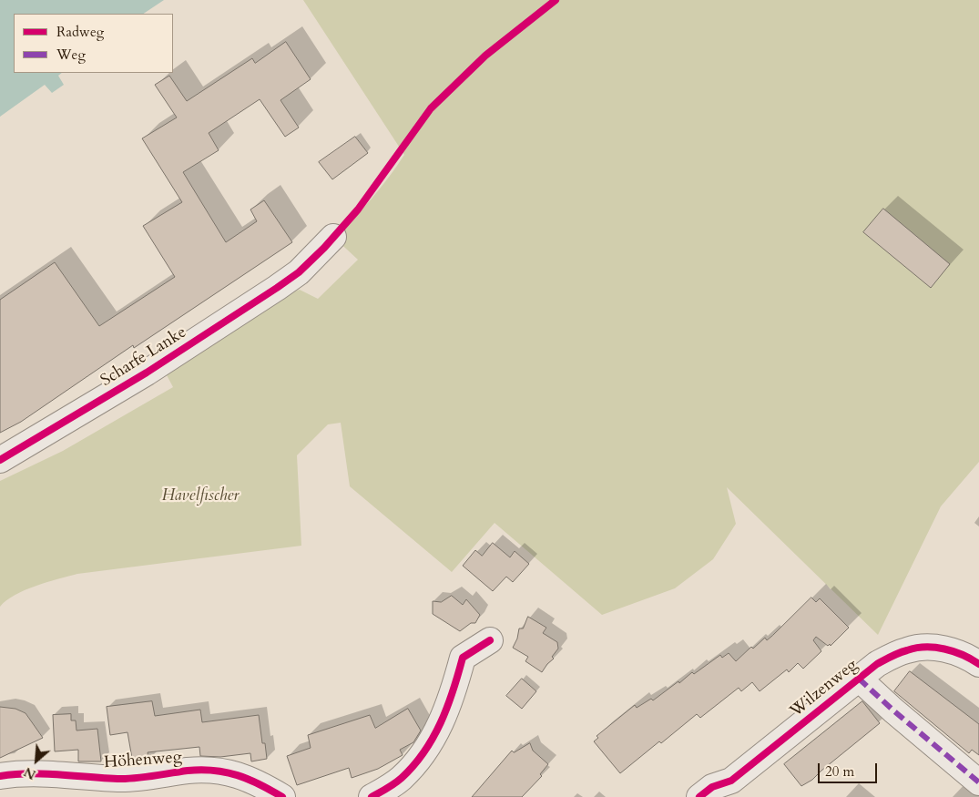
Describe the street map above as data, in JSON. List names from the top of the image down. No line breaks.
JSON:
{"streets":{"street":["Scharfe Lanke","Wilzenweg","Höhenweg"]},"parks":["Havelfischer"],"legend":["Radweg","Weg"],"scale_bar":"20 m","north":"bottom left"}
